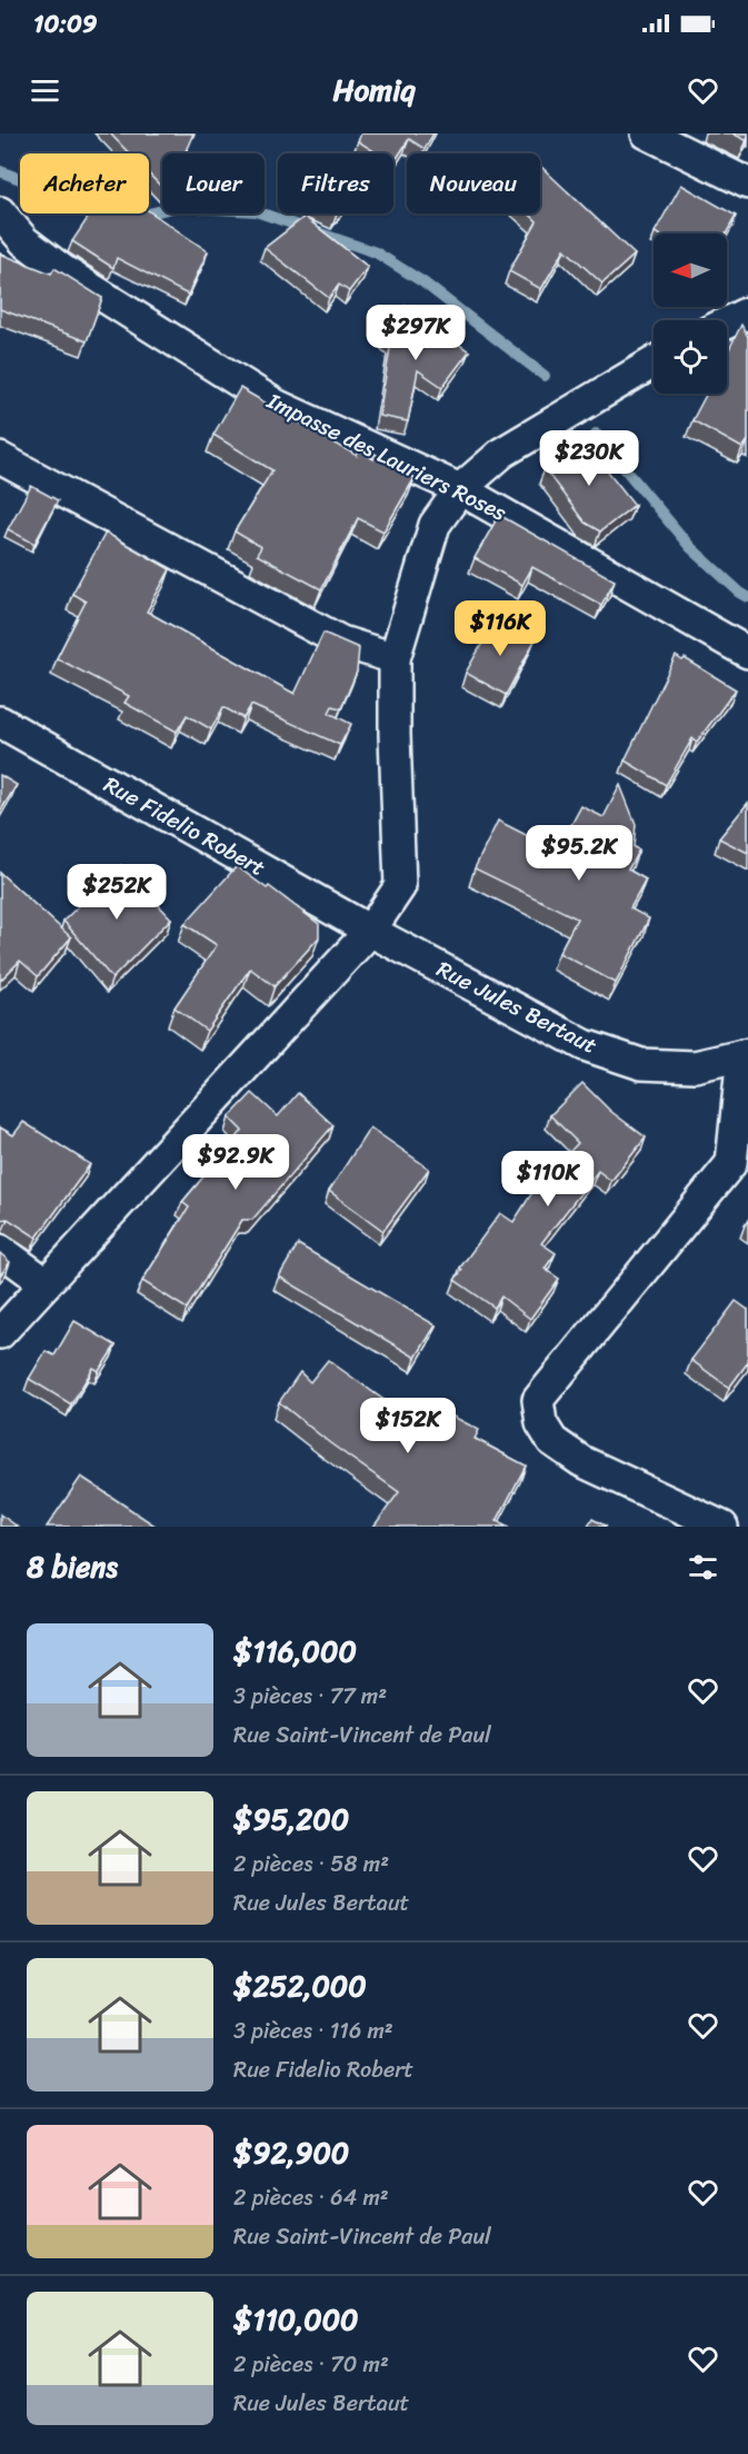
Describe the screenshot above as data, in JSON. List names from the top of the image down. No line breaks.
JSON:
{"streets":{"street":["Impasse des Lauriers Roses","Rue Fidelio Robert","Rue Jules Bertaut"]},"crossings":[["Rue Fidelio Robert","Rue Jules Bertaut"]],"north":"left","page":{"status":"10:09","header":"Homiq","chip":["Acheter","Louer","Filtres","Nouveau"],"price":["$297K","$230K","$116K","$95.2K","$252K","$92.9K","$110K","$152K"],"heading":"8 biens","list":[{"name":"$116,000","note":"3 pièces · 77 m² · Rue Saint-Vincent de Paul"},{"name":"$95,200","note":"2 pièces · 58 m² · Rue Jules Bertaut"},{"name":"$252,000","note":"3 pièces · 116 m² · Rue Fidelio Robert"},{"name":"$92,900","note":"2 pièces · 64 m² · Rue Saint-Vincent de Paul"},{"name":"$110,000","note":"2 pièces · 70 m² · Rue Jules Bertaut"}]}}
